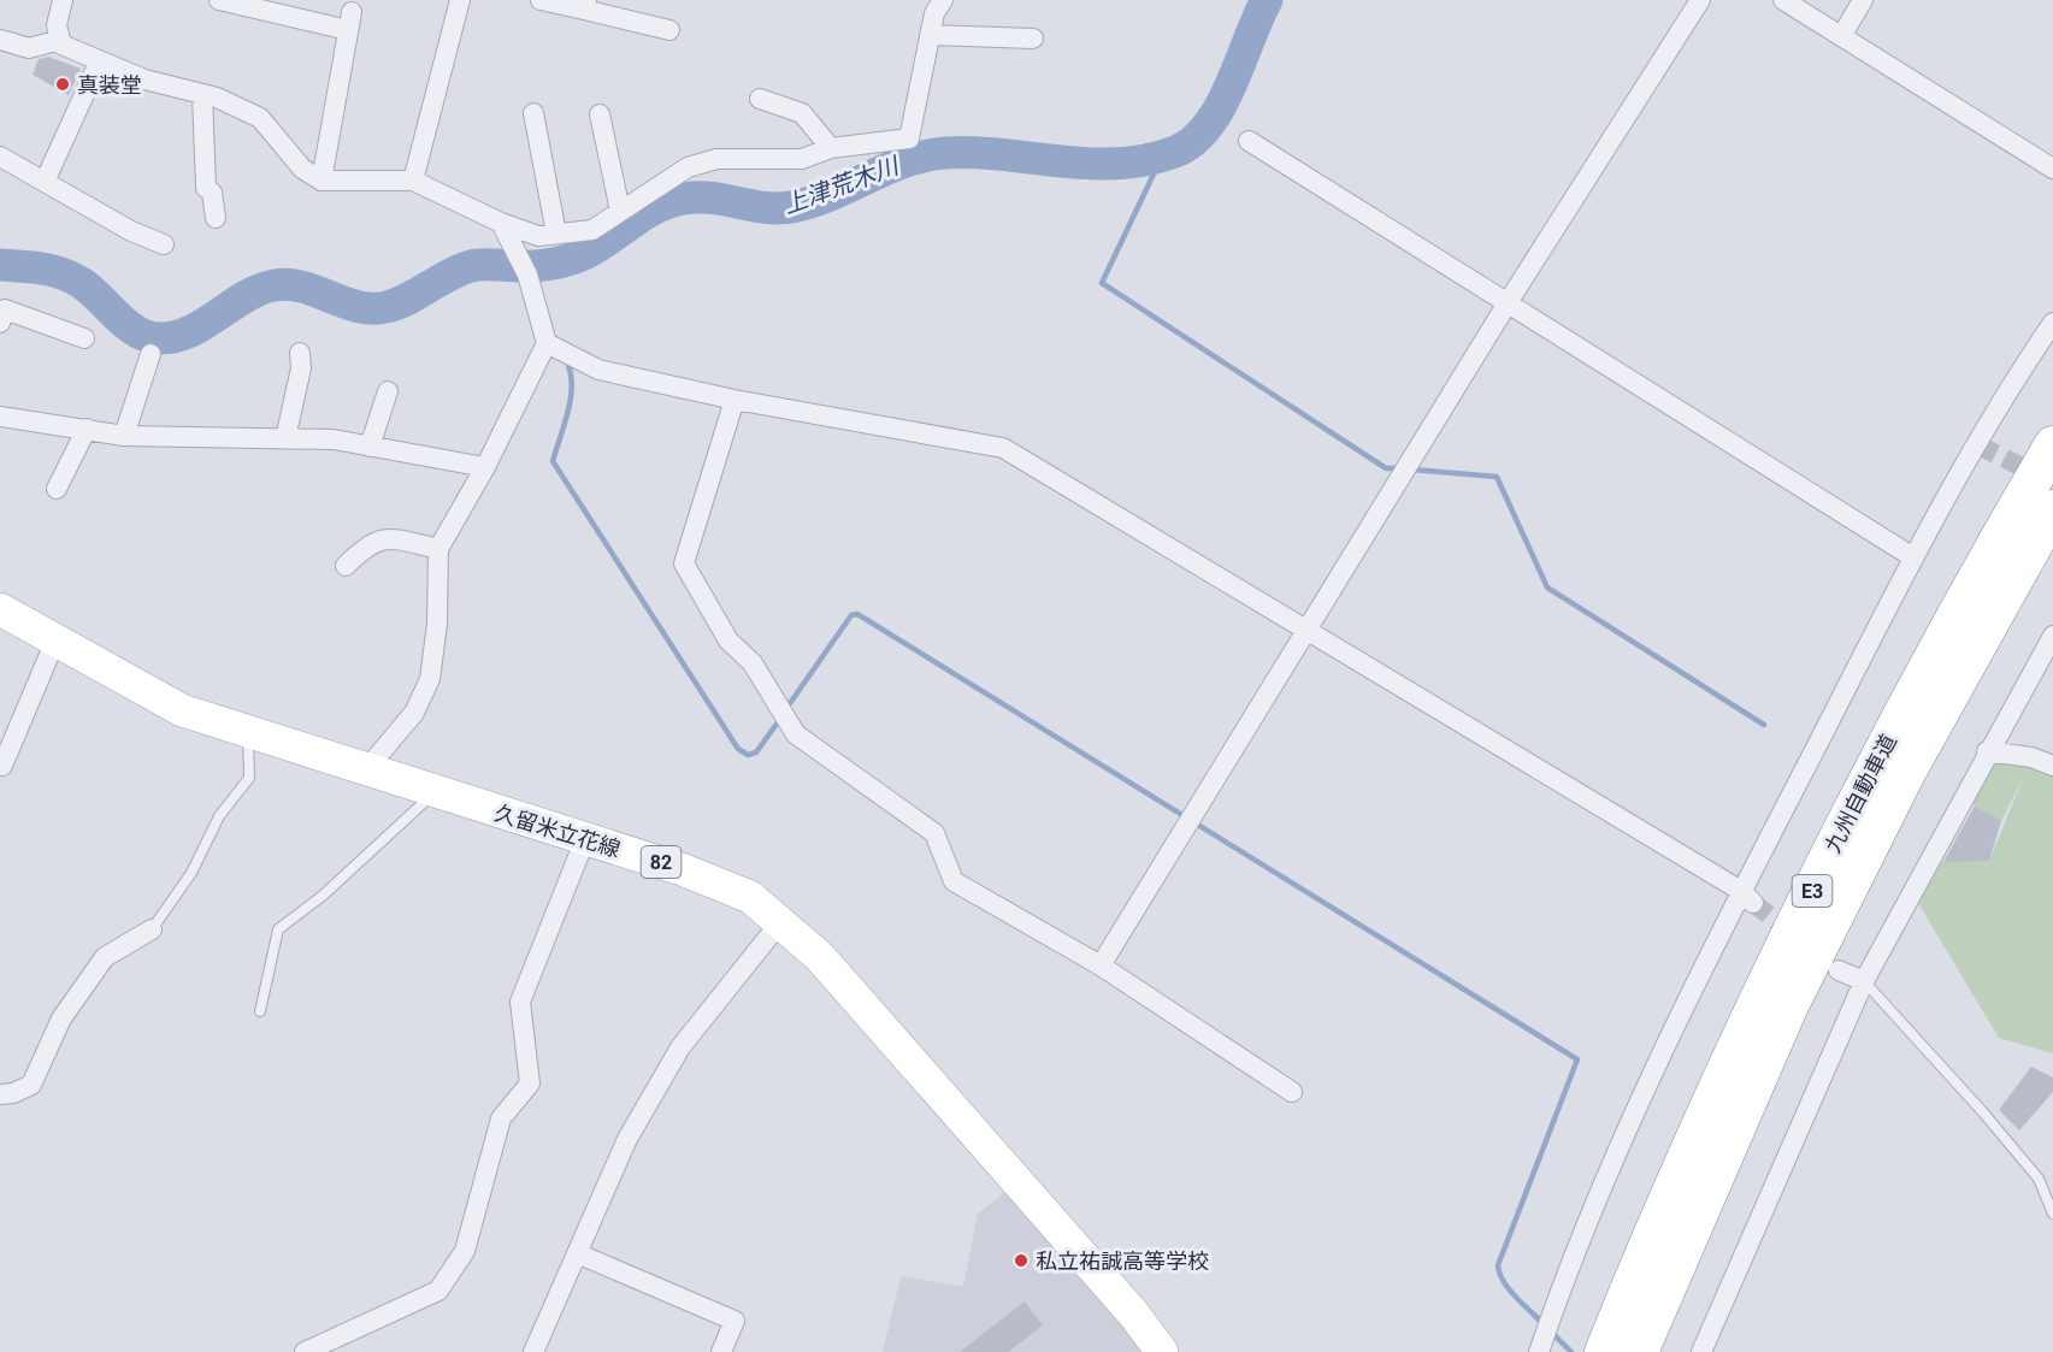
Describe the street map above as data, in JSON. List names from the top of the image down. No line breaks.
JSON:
{"streets":{"highway":["九州自動車道","E3"],"main road":["久留米立花線","82"]},"water":["上津荒木川"],"places":["真装堂","私立祐誠高等学校"]}
